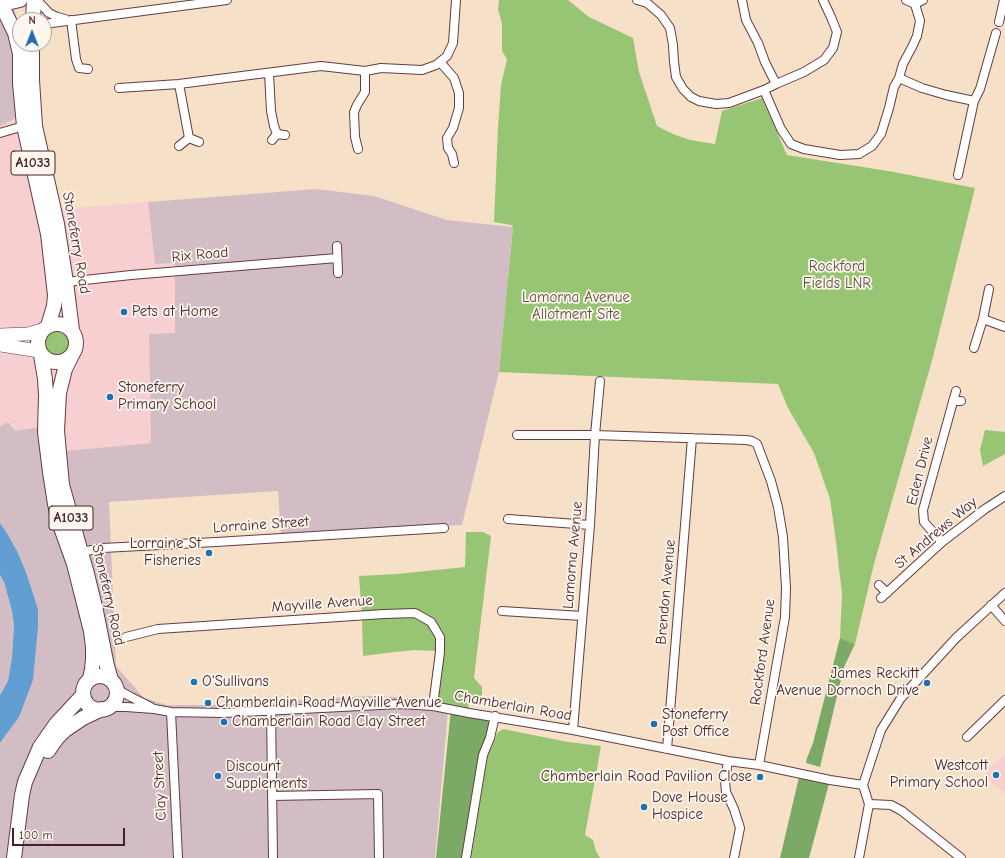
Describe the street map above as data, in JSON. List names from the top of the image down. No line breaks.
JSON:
{"streets":{"highway":["A1033","Stoneferry Road"],"street":["Rix Road","Eden Drive","Lorraine Street","St Andrews Way","Lamorna Avenue","Brendon Avenue","Mayville Avenue","Rockford Avenue","Chamberlain Road","Clay Street"]},"crossings":[["A1033","Stoneferry Road"],["Stoneferry Road","Rix Road"],["Stoneferry Road","Lorraine Street"],["Stoneferry Road","Chamberlain Road"],["Eden Drive","St Andrews Way"],["Lamorna Avenue","Rockford Avenue"],["Lamorna Avenue","Chamberlain Road"],["Brendon Avenue","Rockford Avenue"],["Brendon Avenue","Chamberlain Road"],["Mayville Avenue","Chamberlain Road"],["Rockford Avenue","Chamberlain Road"],["Chamberlain Road","Clay Street"]],"parks":["Rockford Fields LNR","Lamorna Avenue Allotment Site"],"places":["Pets at Home","Stoneferry Primary School","Lorraine St Fisheries","O'Sullivans","James Reckitt Avenue Dornoch Drive","Chamberlain Road Mayville Avenue","Chamberlain Road Clay Street","Stoneferry Post Office","Westcott Primary School","Discount Supplements","Chamberlain Road Pavilion Close","Dove House Hospice"],"scale_bar":"100 m","north":"top"}
